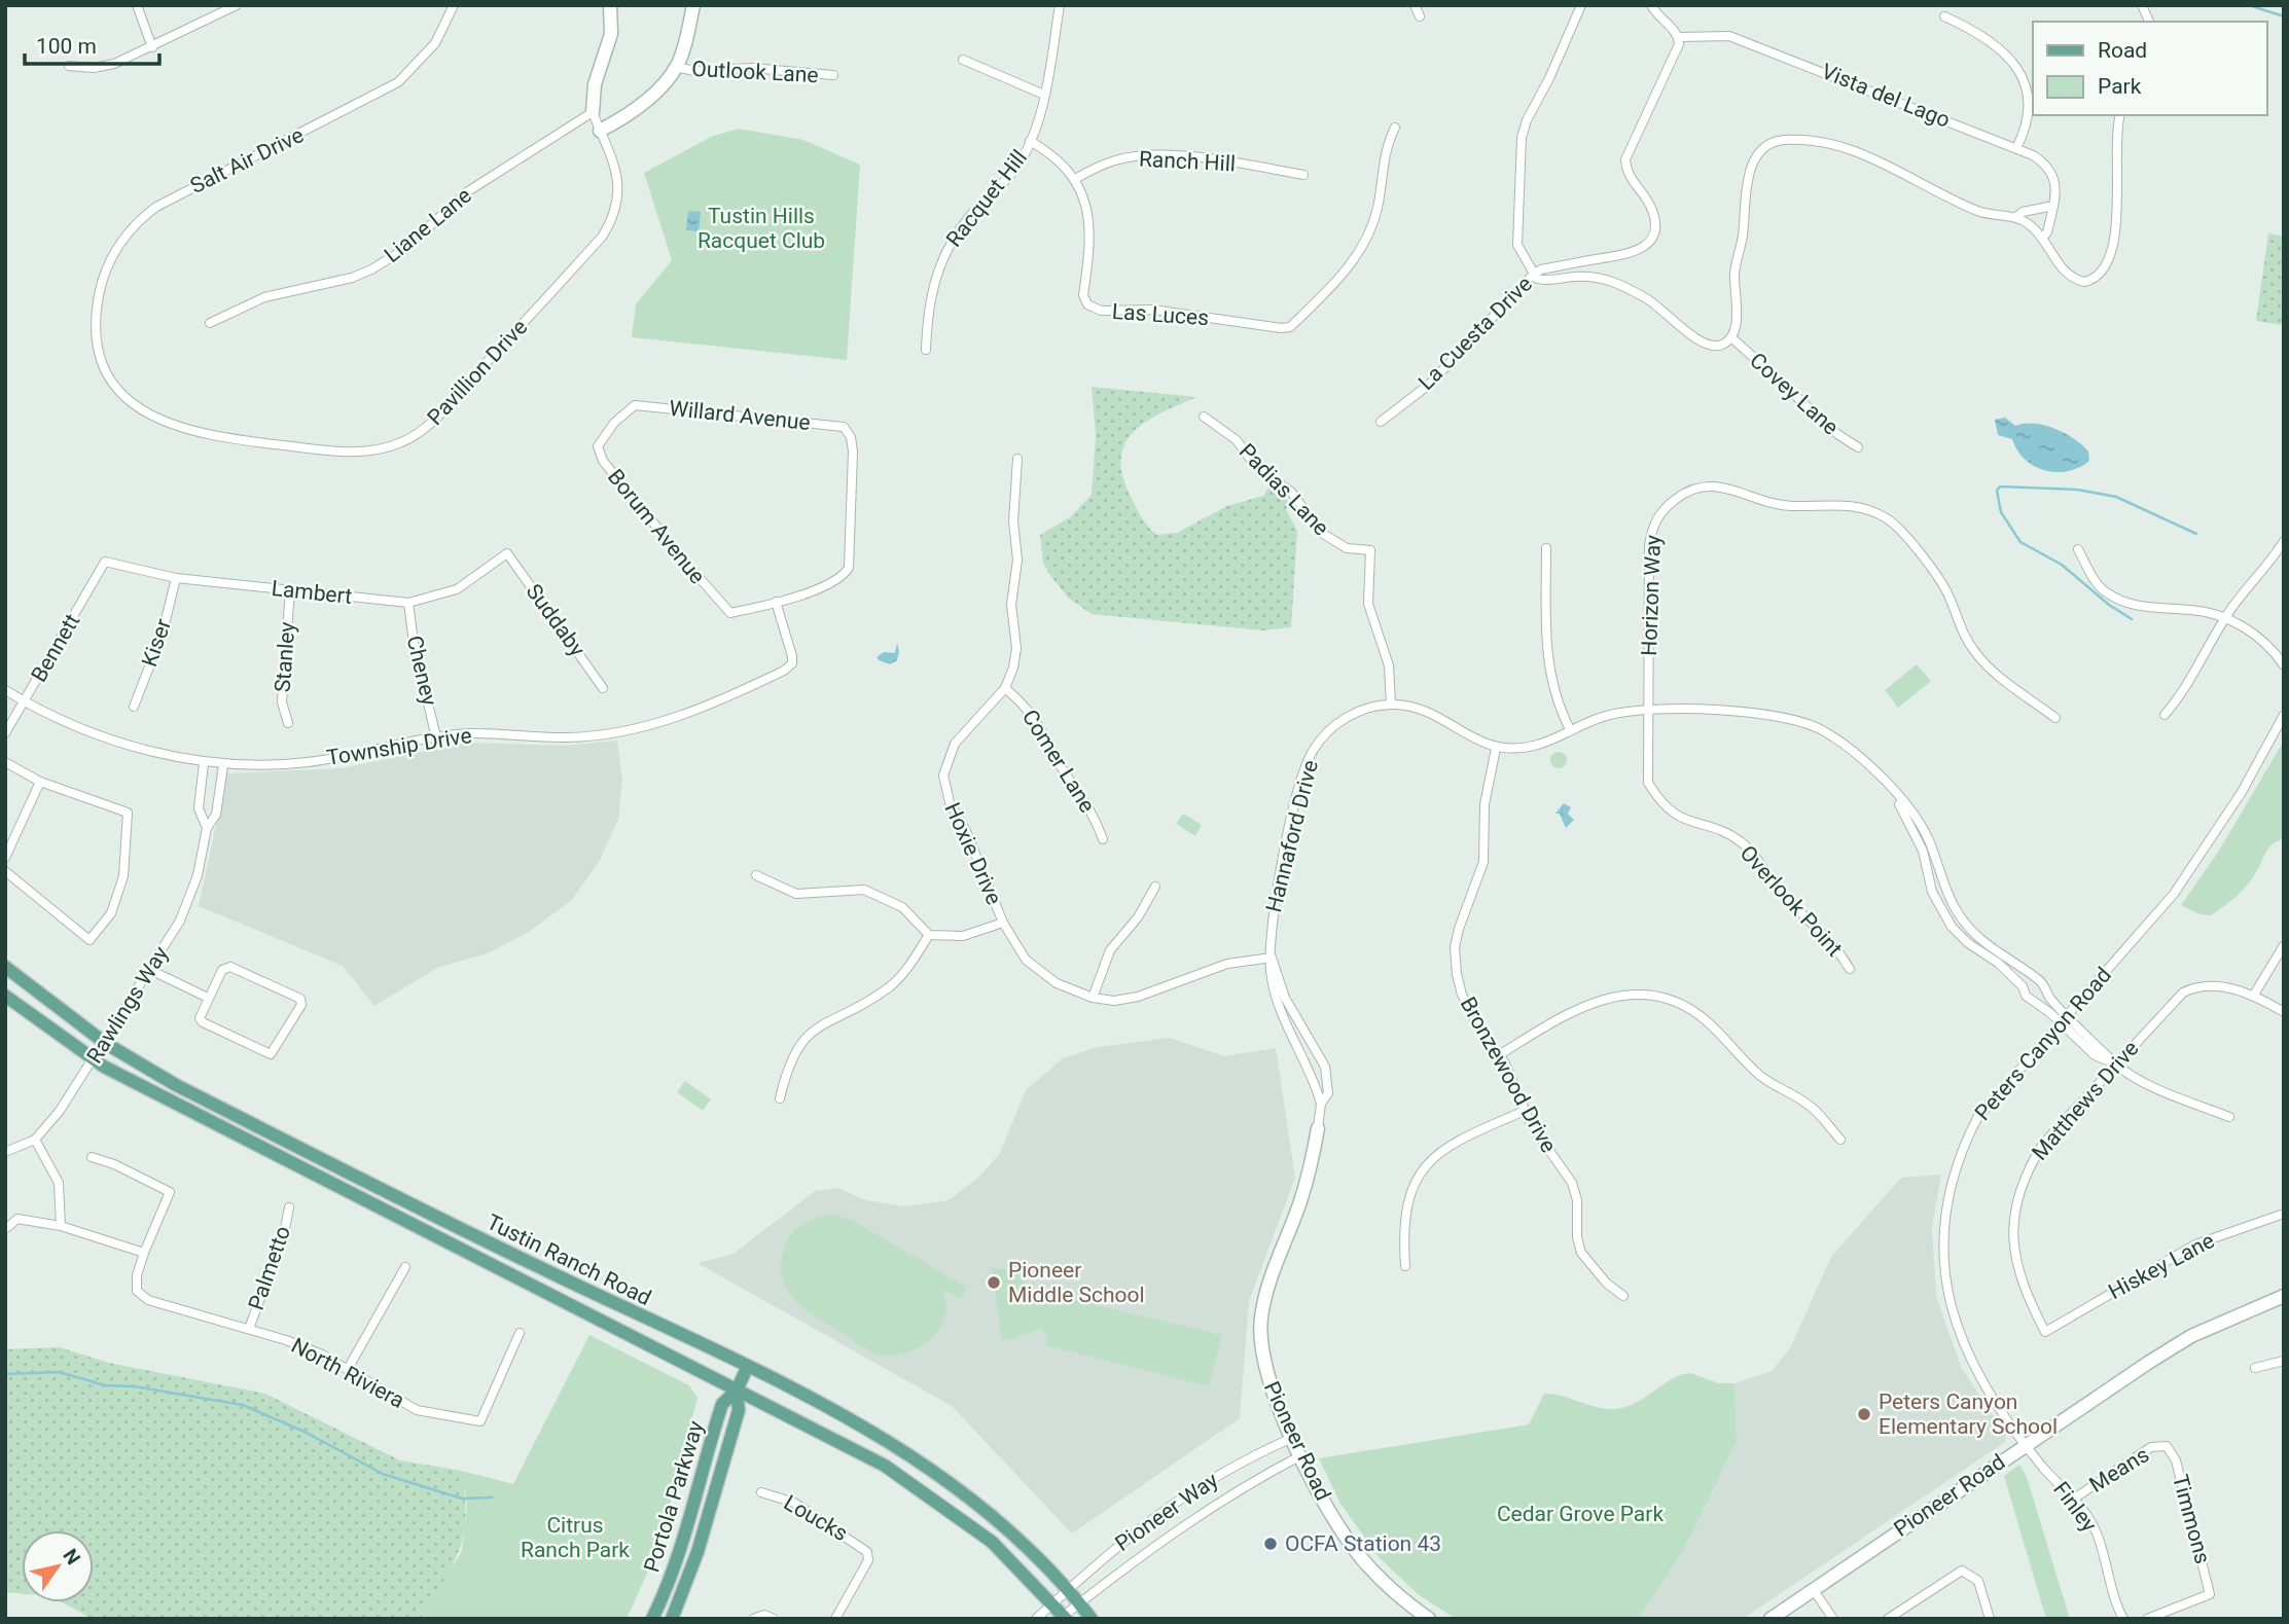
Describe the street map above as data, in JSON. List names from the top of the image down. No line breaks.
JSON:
{"streets":{"main road":["Tustin Ranch Road","Portola Parkway"],"street":["Outlook Lane","Vista del Lago","Salt Air Drive","Ranch Hill","Racquet Hill","Liane Lane","Las Luces","La Cuesta Drive","Pavillion Drive","Covey Lane","Willard Avenue","Padias Lane","Borum Avenue","Lambert","Horizon Way","Suddaby","Kiser","Bennett","Stanley","Cheney","Township Drive","Comer Lane","Hannaford Drive","Hoxie Drive","Overlook Point","Rawlings Way","Peters Canyon Road","Bronzewood Drive","Matthews Drive","Hiskey Lane","Palmetto","North Riviera","Pioneer Road","Means","Finley","Pioneer Way","Loucks","Timmons"]},"crossings":[["Vista del Lago","La Cuesta Drive"],["Salt Air Drive","Pavillion Drive"],["Ranch Hill","Las Luces"],["Racquet Hill","Las Luces"],["Liane Lane","Pavillion Drive"],["Willard Avenue","Borum Avenue"],["Willard Avenue","Township Drive"],["Padias Lane","Hannaford Drive"],["Borum Avenue","Township Drive"],["Lambert","Suddaby"],["Lambert","Kiser"],["Lambert","Bennett"],["Lambert","Stanley"],["Lambert","Cheney"],["Horizon Way","Hannaford Drive"],["Horizon Way","Overlook Point"],["Bennett","Township Drive"],["Cheney","Township Drive"],["Township Drive","Rawlings Way"],["Comer Lane","Hoxie Drive"],["Hannaford Drive","Hoxie Drive"],["Hannaford Drive","Overlook Point"],["Hannaford Drive","Peters Canyon Road"],["Hannaford Drive","Bronzewood Drive"],["Hannaford Drive","Matthews Drive"],["Hannaford Drive","Pioneer Road"],["Hoxie Drive","Pioneer Road"],["Rawlings Way","Tustin Ranch Road"],["Peters Canyon Road","Pioneer Road"],["Peters Canyon Road","Finley"],["Matthews Drive","Hiskey Lane"],["Tustin Ranch Road","Portola Parkway"],["Tustin Ranch Road","Pioneer Way"],["Palmetto","North Riviera"],["Pioneer Road","Finley"],["Pioneer Road","Pioneer Way"],["Means","Finley"],["Means","Timmons"]],"parks":["Tustin Hills Racquet Club","Cedar Grove Park","Citrus Ranch Park"],"places":["Pioneer Middle School","Peters Canyon Elementary School","OCFA Station 43"],"legend":["Road","Park"],"scale_bar":"100 m","north":"top right"}
